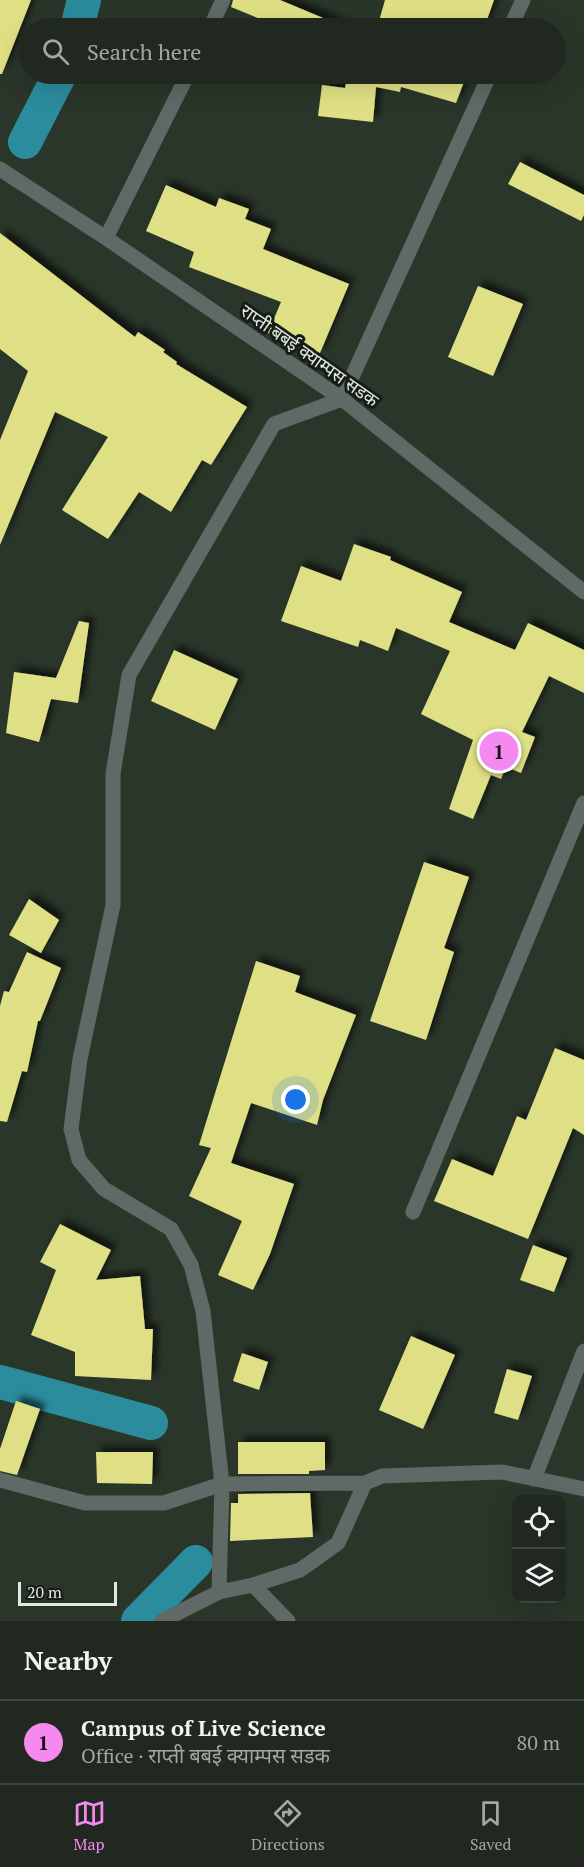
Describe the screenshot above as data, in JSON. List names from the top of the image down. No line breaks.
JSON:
{"streets":{"street":["राप्ती बबई क्याम्पस सडक"]},"scale_bar":"20 m","page":{"search":"Search here","pins":"1","scale":"20 m","heading":"Nearby","list":[{"mark":"1","name":"Campus of Live Science","note":"Office · राप्ती बबई क्याम्पस सडक","value":"80 m"}],"nav":["Map","Directions","Saved"]}}
